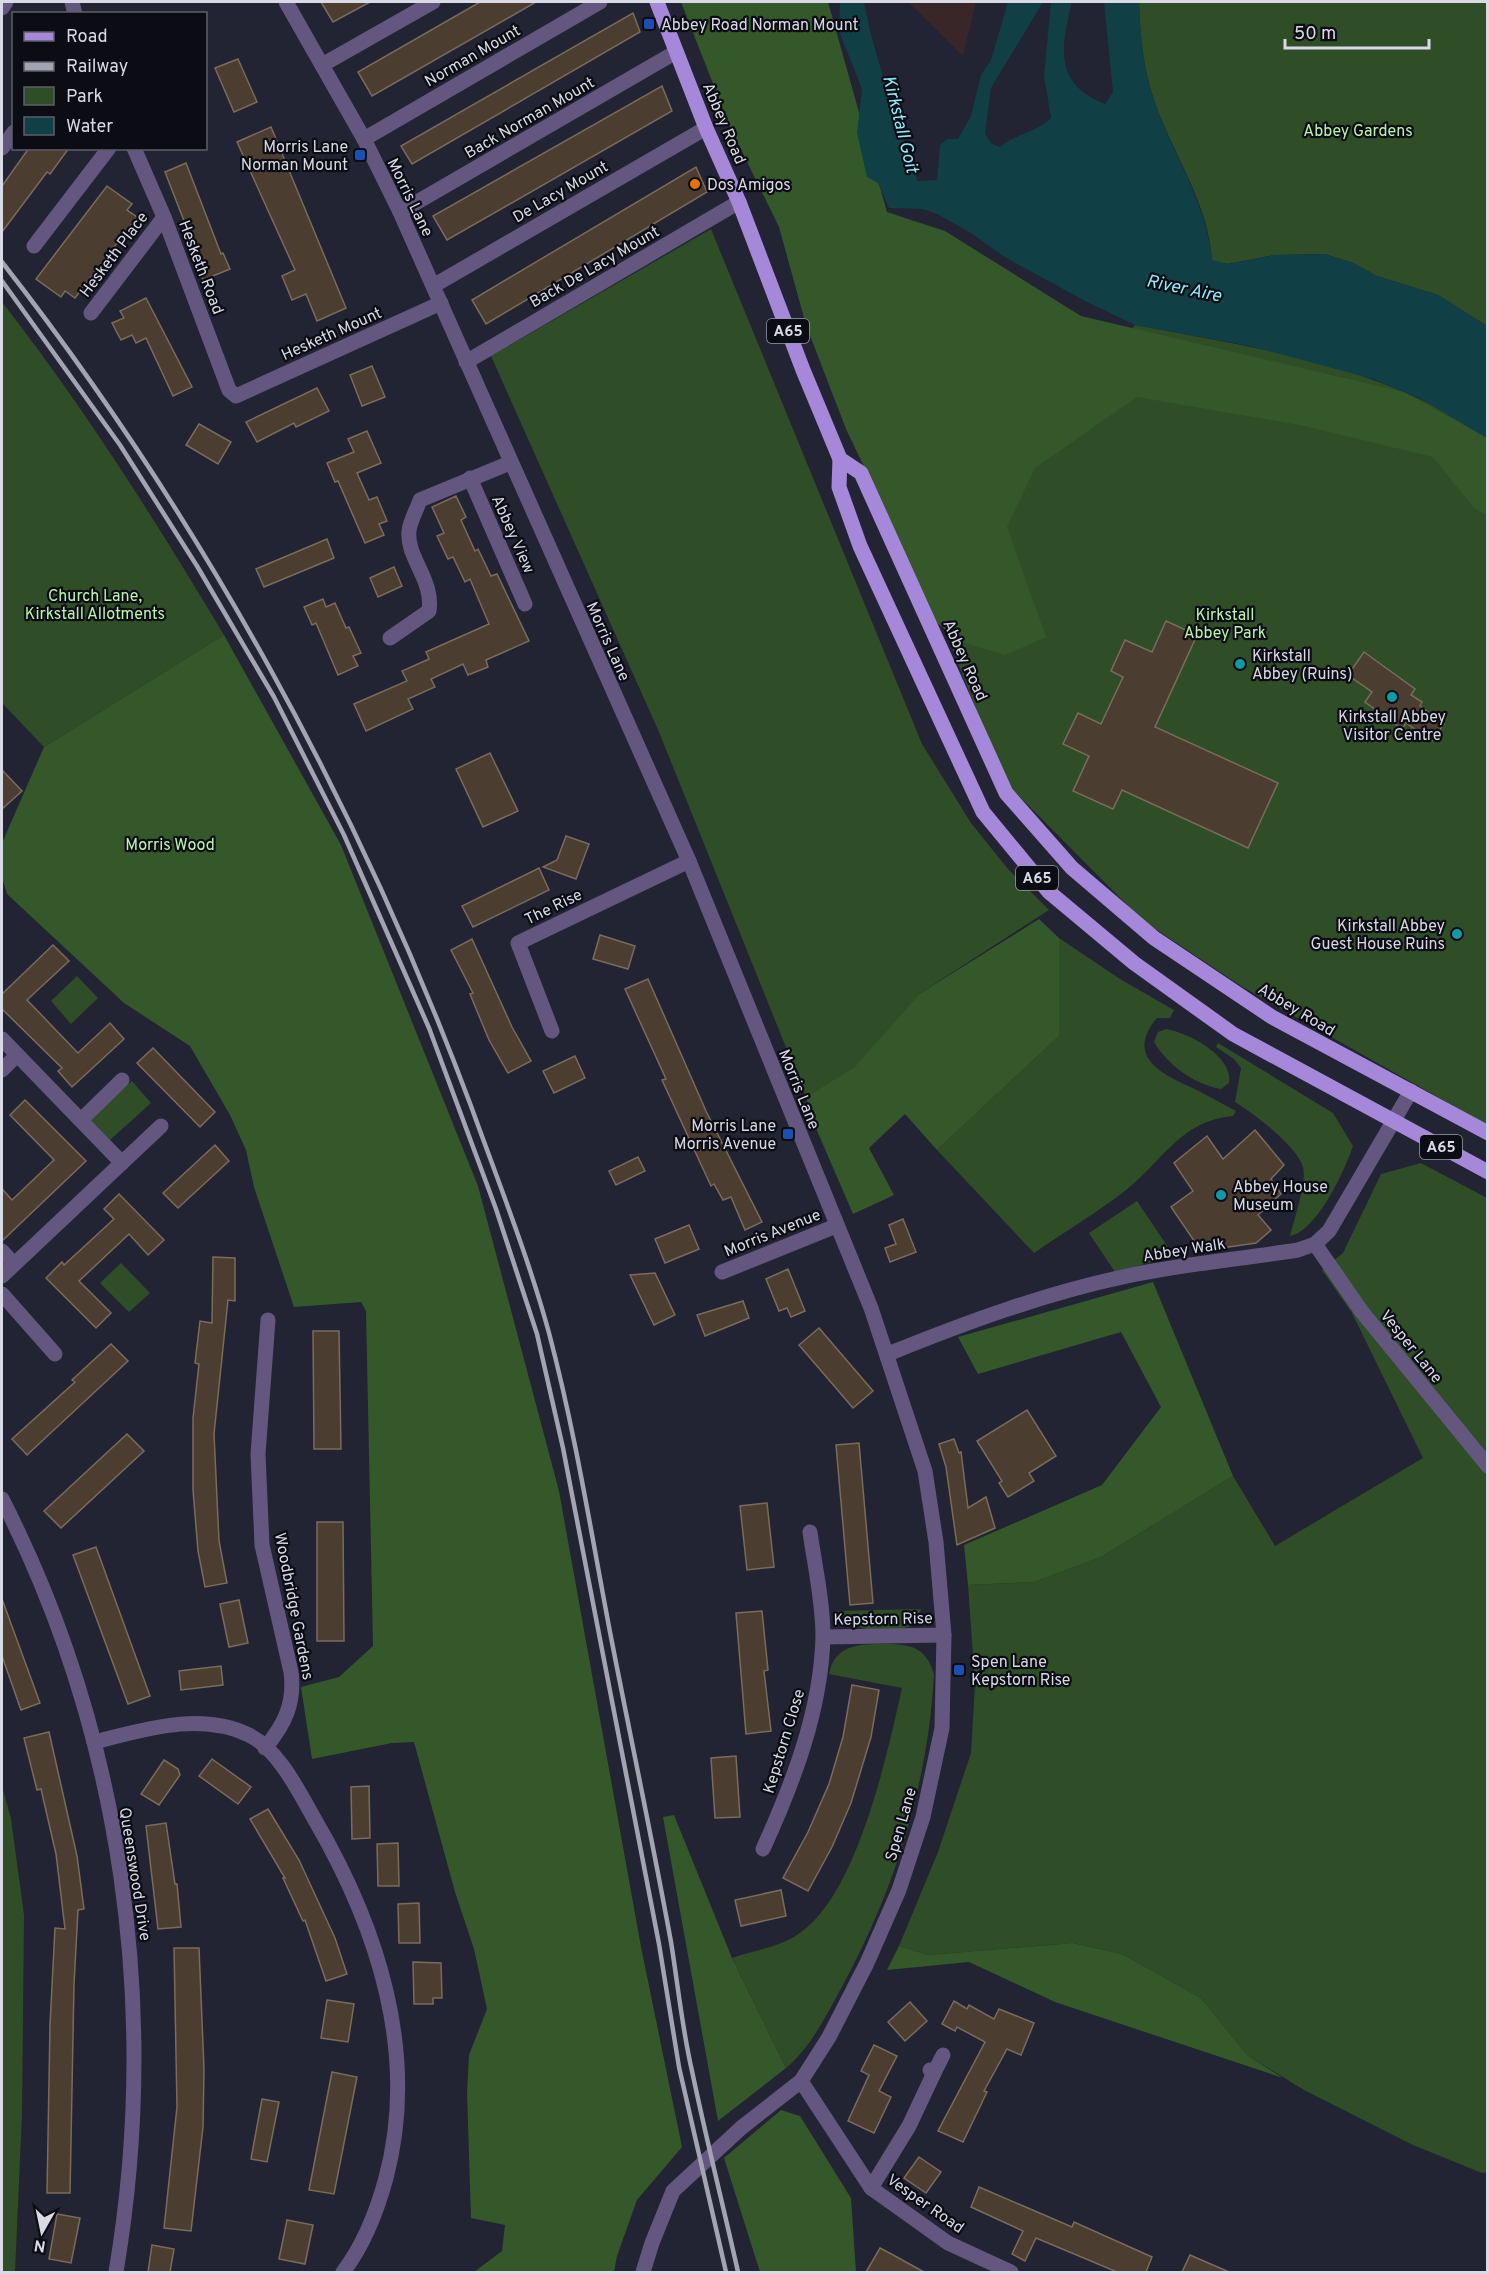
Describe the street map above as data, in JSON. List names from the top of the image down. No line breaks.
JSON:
{"streets":{"main road":["Abbey Road","A65"],"street":["Norman Mount","Back Norman Mount","De Lacy Mount","Morris Lane","Hesketh Place","Back De Lacy Mount","Hesketh Road","Hesketh Mount","Abbey View","The Rise","Morris Avenue","Abbey Walk","Vesper Lane","Woodbridge Gardens","Kepstorn Rise","Kepstorn Close","Spen Lane","Queenswood Drive","Vesper Road"]},"crossings":[["Norman Mount","Morris Lane"],["Back Norman Mount","Abbey Road"],["Back Norman Mount","Morris Lane"],["Abbey Road","De Lacy Mount"],["Abbey Road","Back De Lacy Mount"],["Abbey Road","A65"],["De Lacy Mount","Morris Lane"],["Morris Lane","Back De Lacy Mount"],["Morris Lane","Hesketh Mount"],["Morris Lane","The Rise"],["Morris Lane","Morris Avenue"],["Morris Lane","Spen Lane"],["Hesketh Place","Hesketh Road"],["Hesketh Road","Hesketh Mount"],["Abbey Walk","Vesper Lane"],["Abbey Walk","Spen Lane"],["Kepstorn Rise","Kepstorn Close"],["Kepstorn Rise","Spen Lane"],["Spen Lane","Vesper Road"]],"water":["Kirkstall Goit","River Aire"],"parks":["Abbey Gardens","Church Lane, Kirkstall Allotments","Kirkstall Abbey Park","Morris Wood"],"places":{"transit":["Abbey Road Norman Mount","Morris Lane Norman Mount","Morris Lane Morris Avenue","Spen Lane Kepstorn Rise"],"other":["Dos Amigos","Kirkstall Abbey (Ruins)","Kirkstall Abbey Visitor Centre","Kirkstall Abbey Guest House Ruins","Abbey House Museum"]},"legend":["Road","Railway","Park","Water"],"scale_bar":"50 m","north":"bottom"}
